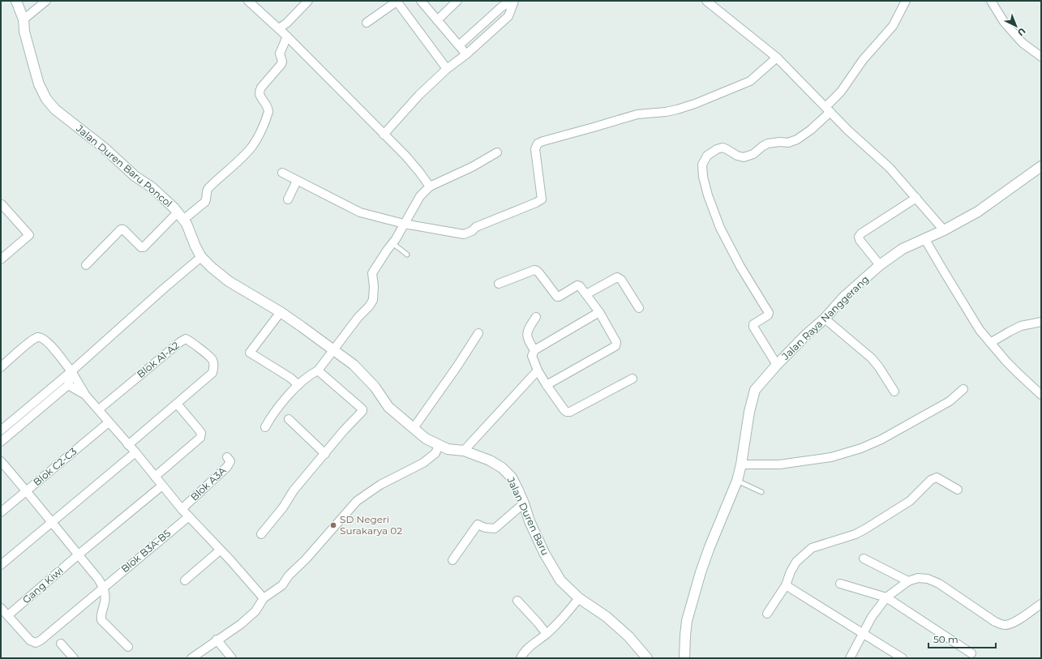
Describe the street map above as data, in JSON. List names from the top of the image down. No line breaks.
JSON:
{"streets":{"street":["Jalan Duren Baru Poncol","Jalan Raya Nanggerang","Blok A1-A2","Blok C2-C3","Blok A3A","Jalan Duren Baru","Blok B3A-B5","Gang Kiwi"]},"crossings":[["Jalan Duren Baru Poncol","Jalan Duren Baru"],["Blok B3A-B5","Gang Kiwi"]],"places":["SD Negeri Surakarya 02"],"scale_bar":"50 m","north":"bottom right"}
